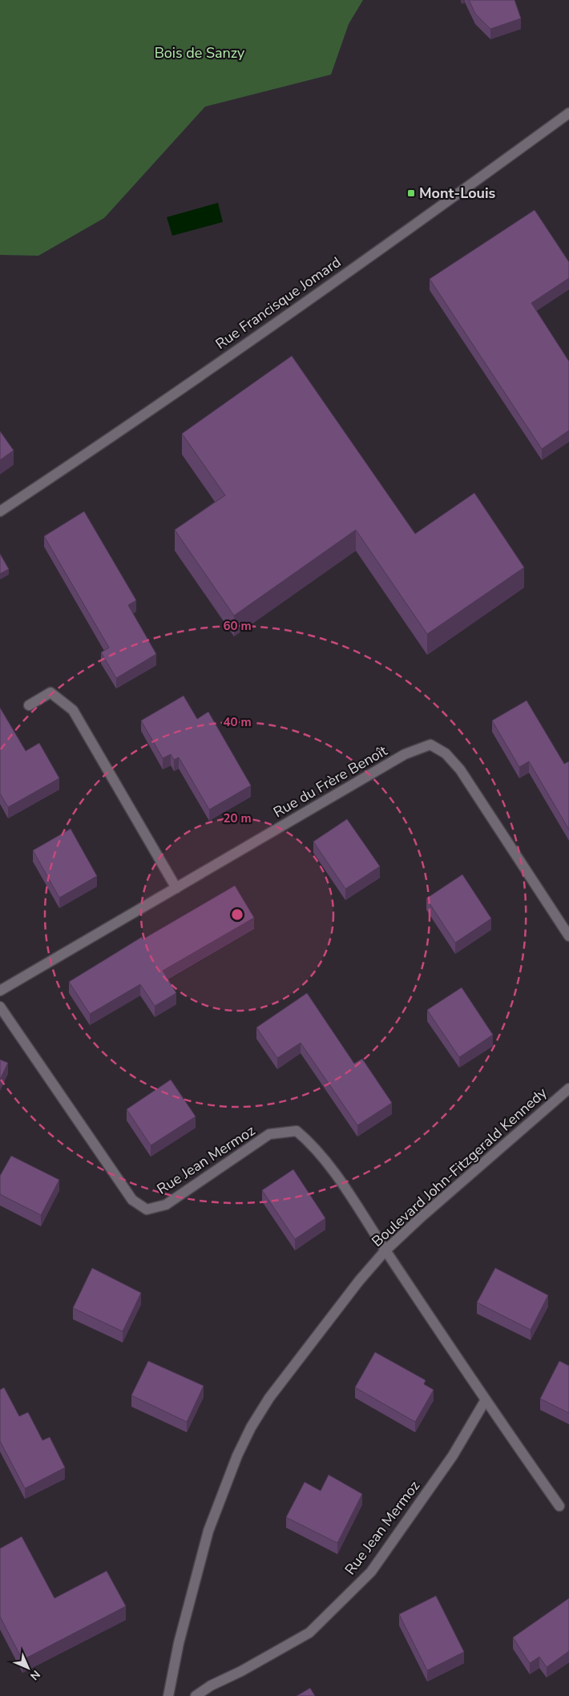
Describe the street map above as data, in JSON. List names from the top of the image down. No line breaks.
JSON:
{"streets":{"street":["Rue Francisque Jomard","Rue du Frère Benoît","Rue Jean Mermoz","Boulevard John-Fitzgerald Kennedy"]},"crossings":[["Rue Jean Mermoz","Boulevard John-Fitzgerald Kennedy"]],"parks":["Bois de Sanzy"],"places":{"transit":["Mont-Louis"]},"north":"bottom right","rings":["60 m","40 m","20 m"]}
